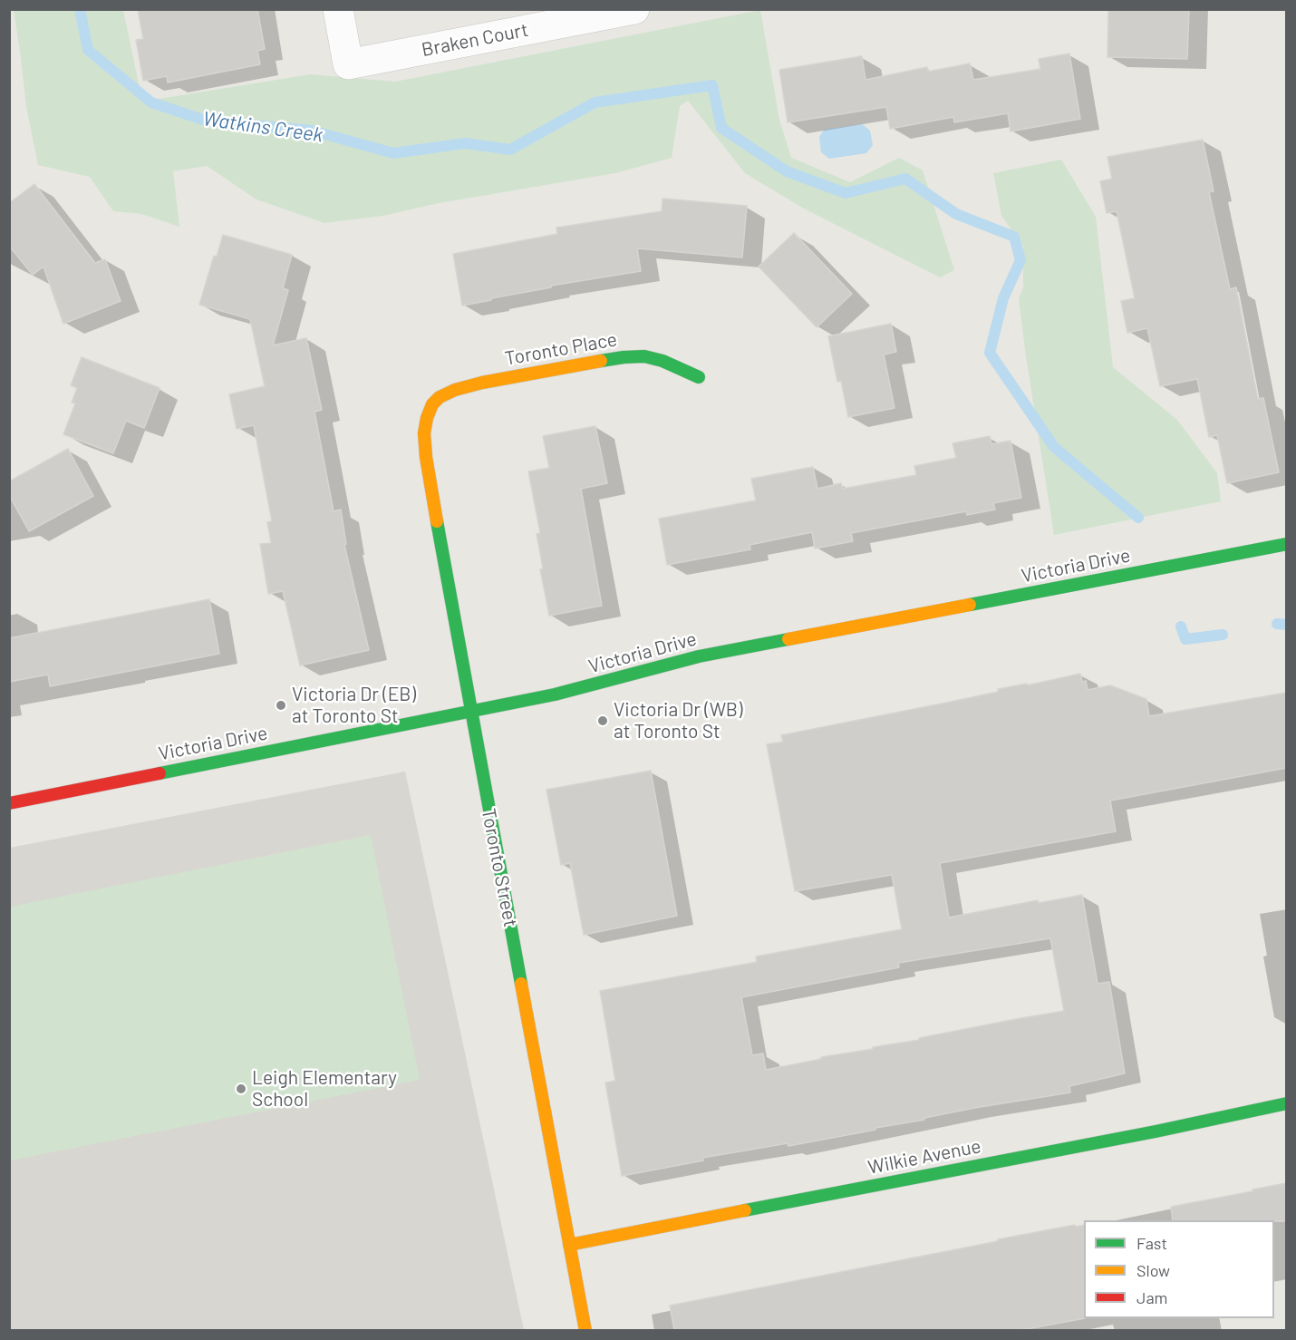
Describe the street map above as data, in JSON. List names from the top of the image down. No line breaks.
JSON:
{"streets":{"street":["Braken Court","Toronto Place","Victoria Drive","Toronto Street","Wilkie Avenue"]},"crossings":[["Toronto Place","Toronto Street"],["Victoria Drive","Toronto Street"],["Toronto Street","Wilkie Avenue"]],"water":["Watkins Creek"],"places":["Victoria Dr (EB) at Toronto St","Victoria Dr (WB) at Toronto St","Leigh Elementary School"],"legend":["Fast","Slow","Jam"]}
